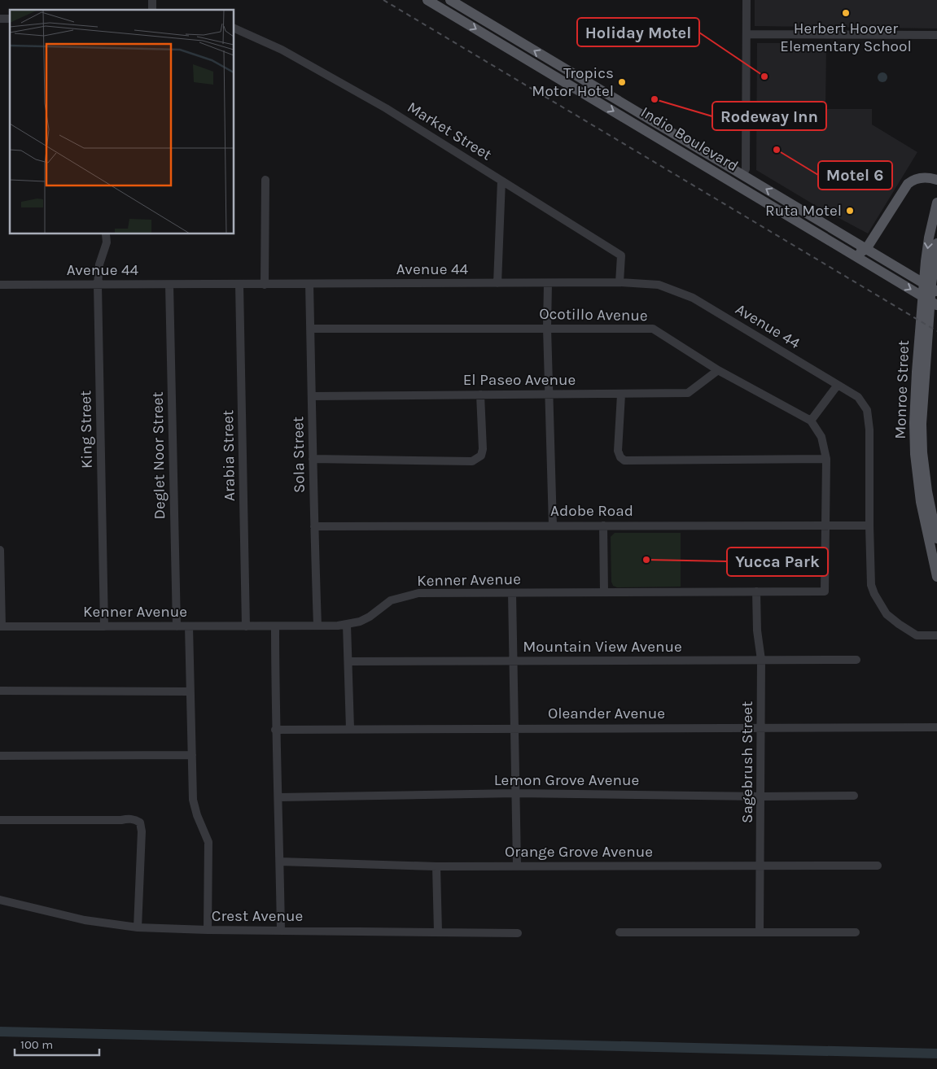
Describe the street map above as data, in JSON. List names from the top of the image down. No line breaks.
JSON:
{"streets":{"main road":["Indio Boulevard","Monroe Street"],"street":["Market Street","Avenue 44","Ocotillo Avenue","El Paseo Avenue","King Street","Sola Street","Deglet Noor Street","Arabia Street","Adobe Road","Kenner Avenue","Mountain View Avenue","Oleander Avenue","Sagebrush Street","Lemon Grove Avenue","Orange Grove Avenue","Crest Avenue"]},"crossings":[["Market Street","Avenue 44"],["Avenue 44","King Street"],["Avenue 44","Sola Street"],["Avenue 44","Deglet Noor Street"],["Avenue 44","Arabia Street"],["Avenue 44","Adobe Road"],["Ocotillo Avenue","El Paseo Avenue"],["Ocotillo Avenue","Sola Street"],["Ocotillo Avenue","Adobe Road"],["Ocotillo Avenue","Kenner Avenue"],["El Paseo Avenue","Sola Street"],["King Street","Kenner Avenue"],["Sola Street","Adobe Road"],["Sola Street","Kenner Avenue"],["Deglet Noor Street","Kenner Avenue"],["Arabia Street","Kenner Avenue"],["Kenner Avenue","Sagebrush Street"],["Mountain View Avenue","Sagebrush Street"],["Oleander Avenue","Sagebrush Street"],["Sagebrush Street","Lemon Grove Avenue"],["Sagebrush Street","Orange Grove Avenue"]],"places":["Herbert Hoover Elementary School","Holiday Motel","Tropics Motor Hotel","Rodeway Inn","Motel 6","Ruta Motel","Yucca Park"],"scale_bar":"100 m"}
